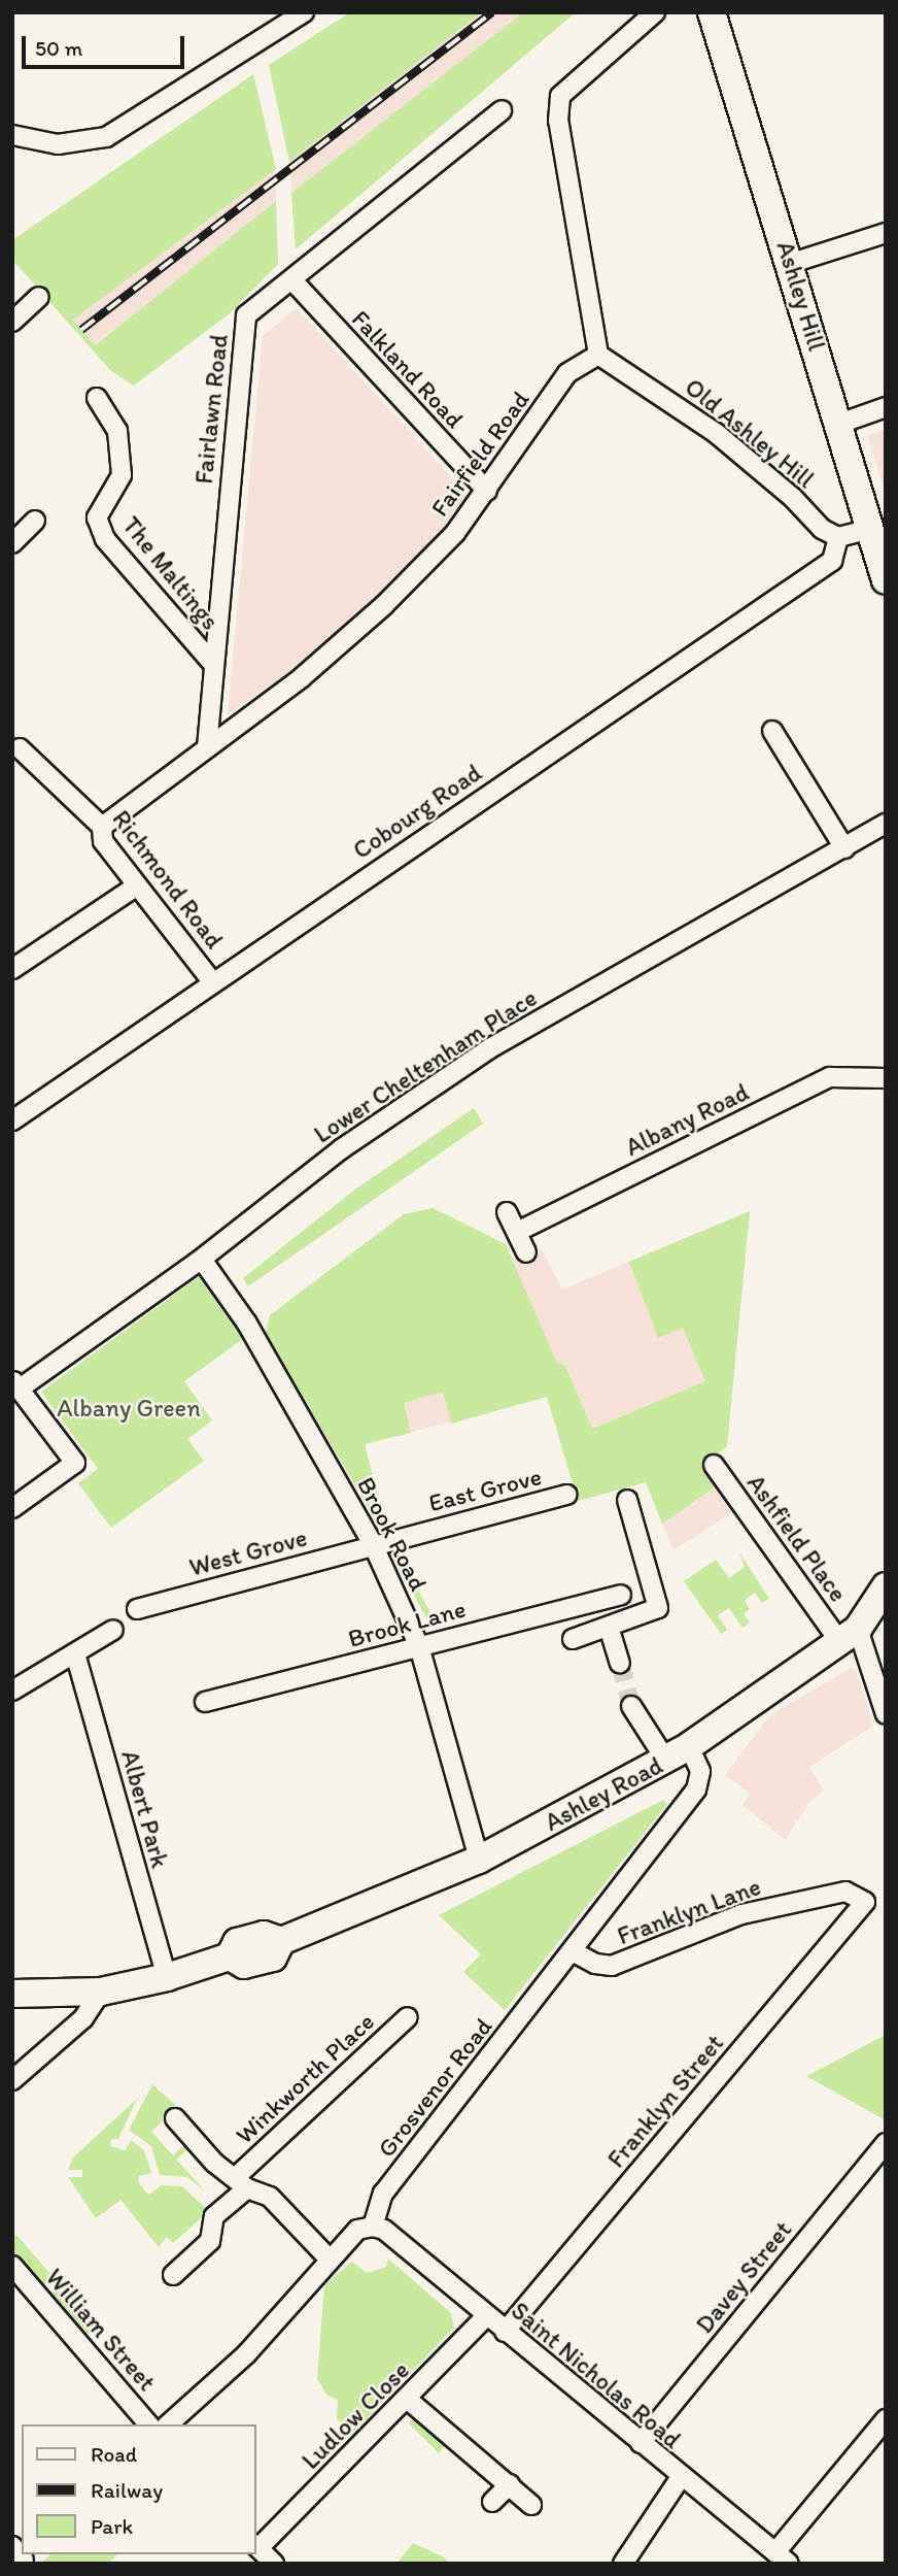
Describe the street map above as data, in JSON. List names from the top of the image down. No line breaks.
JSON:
{"streets":{"main road":["Ashley Hill","Ashley Road"],"street":["Falkland Road","Fairlawn Road","Old Ashley Hill","Fairfield Road","The Maltings","Cobourg Road","Richmond Road","Lower Cheltenham Place","Albany Road","East Grove","Brook Road","Ashfield Place","West Grove","Brook Lane","Albert Park","Franklyn Lane","Winkworth Place","Grosvenor Road","Franklyn Street","Davey Street","William Street","Saint Nicholas Road","Ludlow Close"]},"crossings":[["Falkland Road","Fairlawn Road"],["Falkland Road","Fairfield Road"],["Fairlawn Road","Fairfield Road"],["Fairlawn Road","The Maltings"],["Old Ashley Hill","Fairfield Road"],["Old Ashley Hill","Cobourg Road"],["Fairfield Road","Richmond Road"],["Cobourg Road","Richmond Road"],["Lower Cheltenham Place","Brook Road"],["East Grove","Brook Road"],["East Grove","West Grove"],["Brook Road","West Grove"],["Brook Road","Brook Lane"],["Brook Road","Ashley Road"],["Ashfield Place","Ashley Road"],["Ashley Road","Albert Park"],["Ashley Road","Grosvenor Road"],["Franklyn Lane","Grosvenor Road"],["Franklyn Lane","Franklyn Street"],["Grosvenor Road","Saint Nicholas Road"],["Franklyn Street","Saint Nicholas Road"],["Davey Street","Saint Nicholas Road"],["Saint Nicholas Road","Ludlow Close"]],"parks":["Albany Green"],"legend":["Road","Railway","Park"],"scale_bar":"50 m"}
